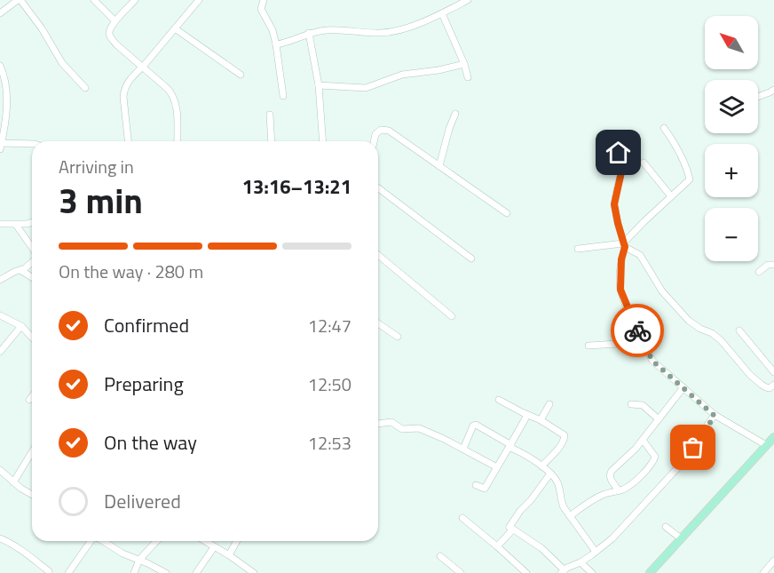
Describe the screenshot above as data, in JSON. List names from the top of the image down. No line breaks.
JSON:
{"north":"top left","page":{"map_buttons":["+","−"],"heading":["3 min","Arriving in","13:16–13:21"],"bar":"On the way · 280 m","list":[["Confirmed","12:47"],["Preparing","12:50"],["On the way","12:53"],"Delivered"]}}
